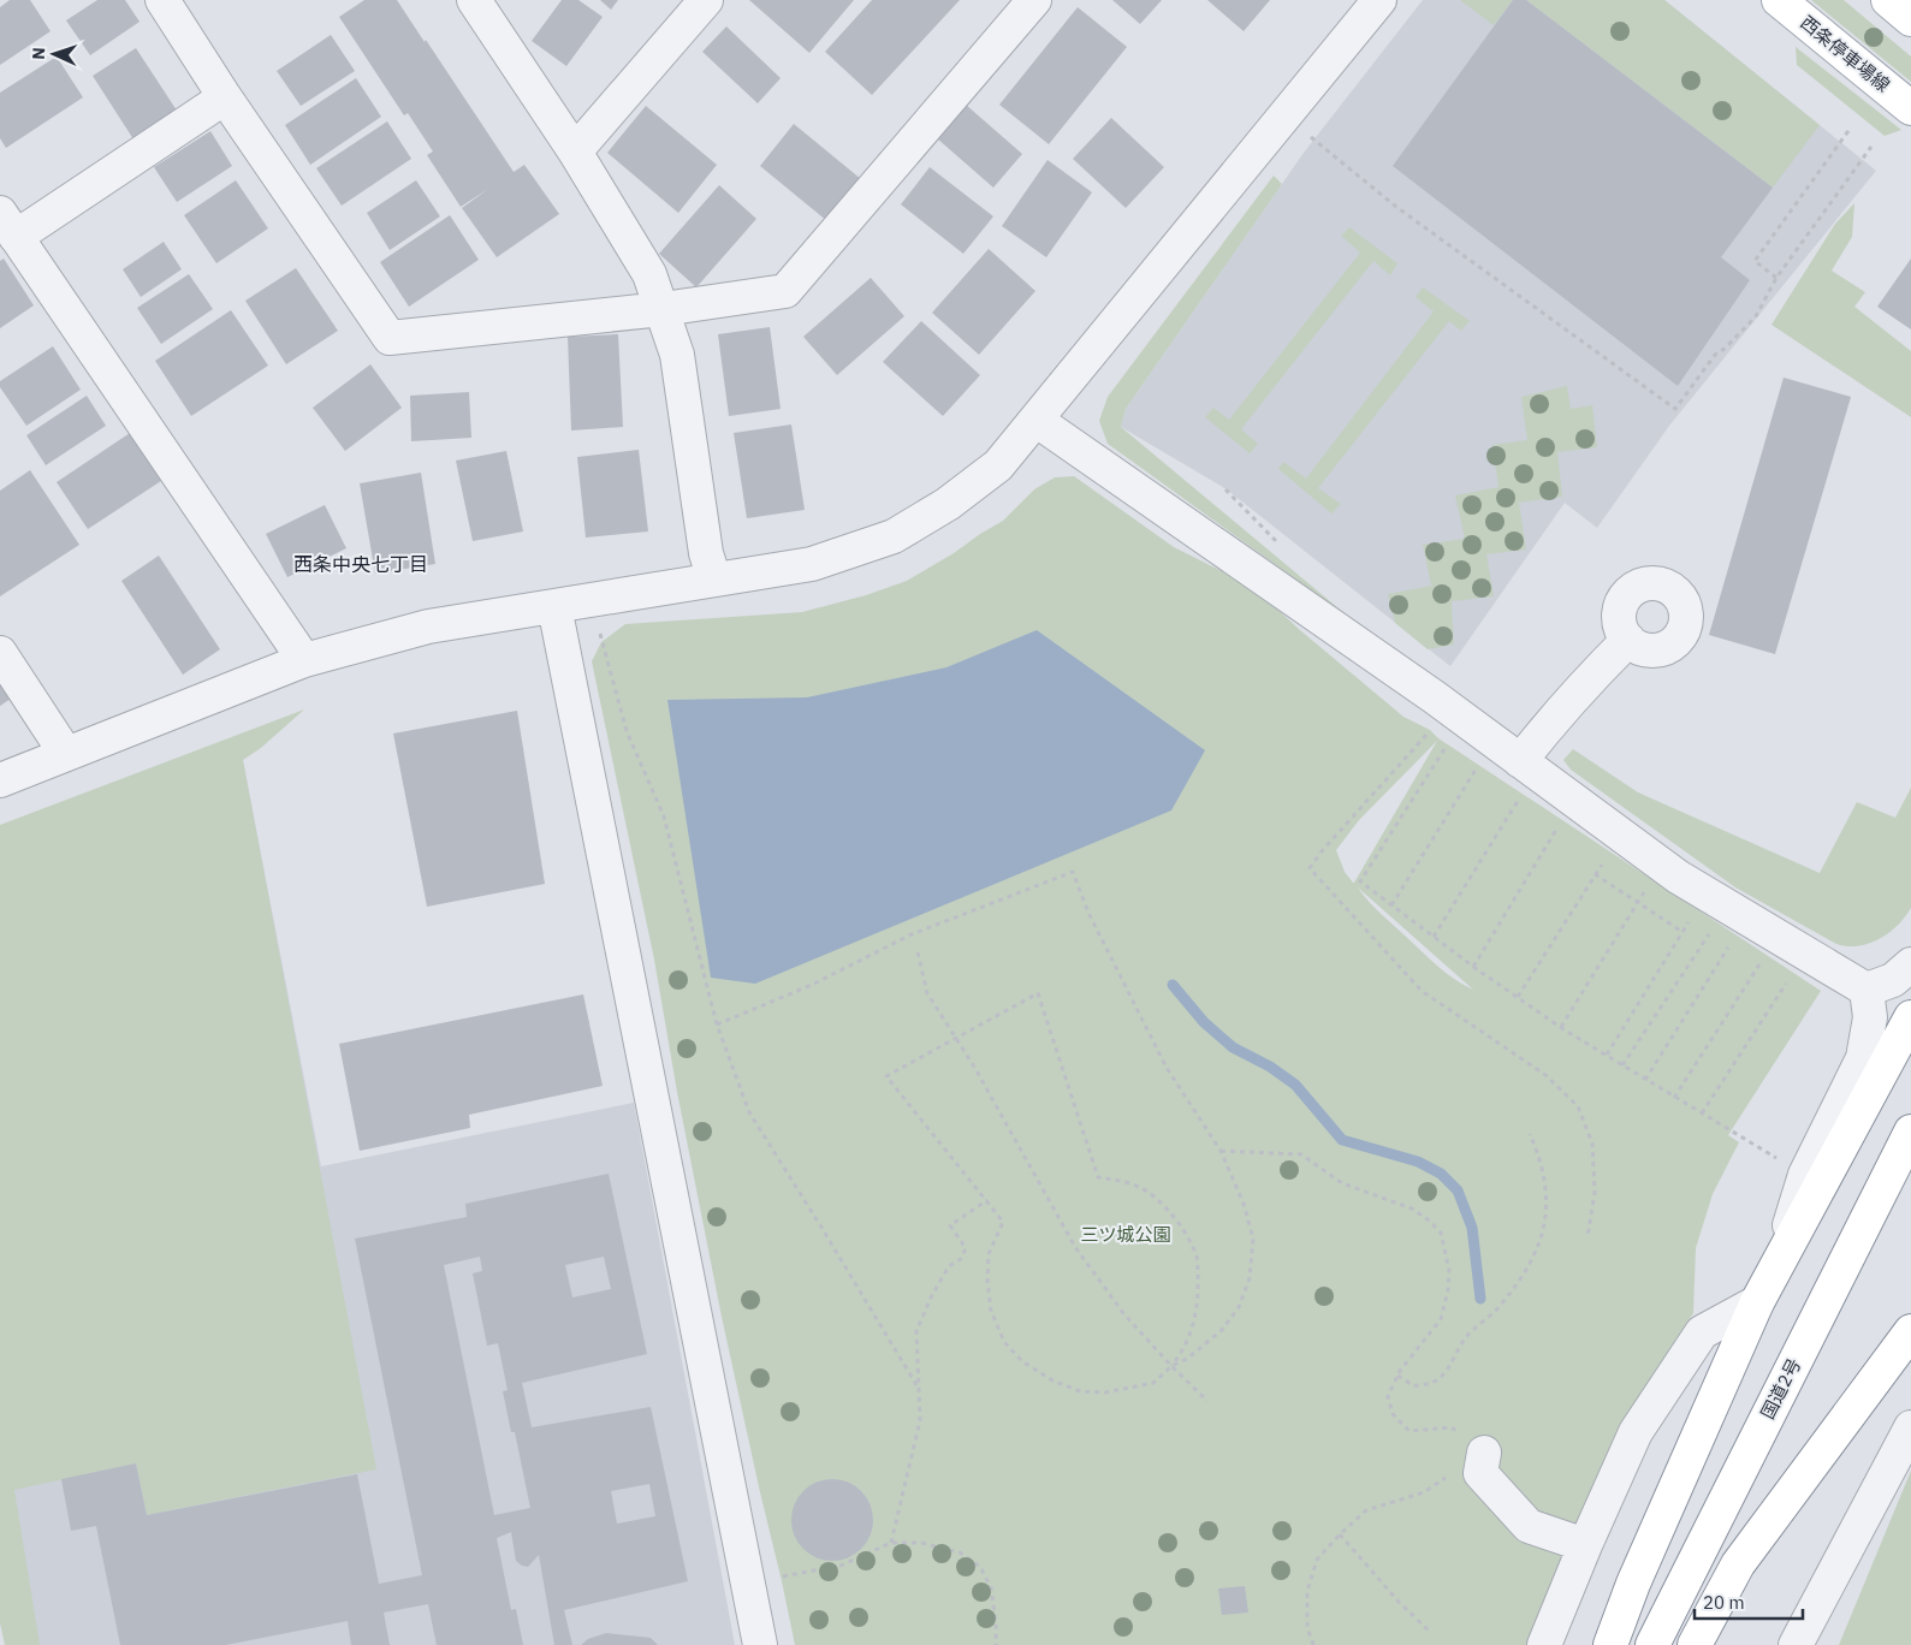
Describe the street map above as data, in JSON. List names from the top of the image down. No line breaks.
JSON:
{"streets":{"main road":["西条停車場線","国道2号"]},"districts":["西条中央七丁目"],"parks":["三ツ城公園"],"scale_bar":"20 m","north":"left"}
